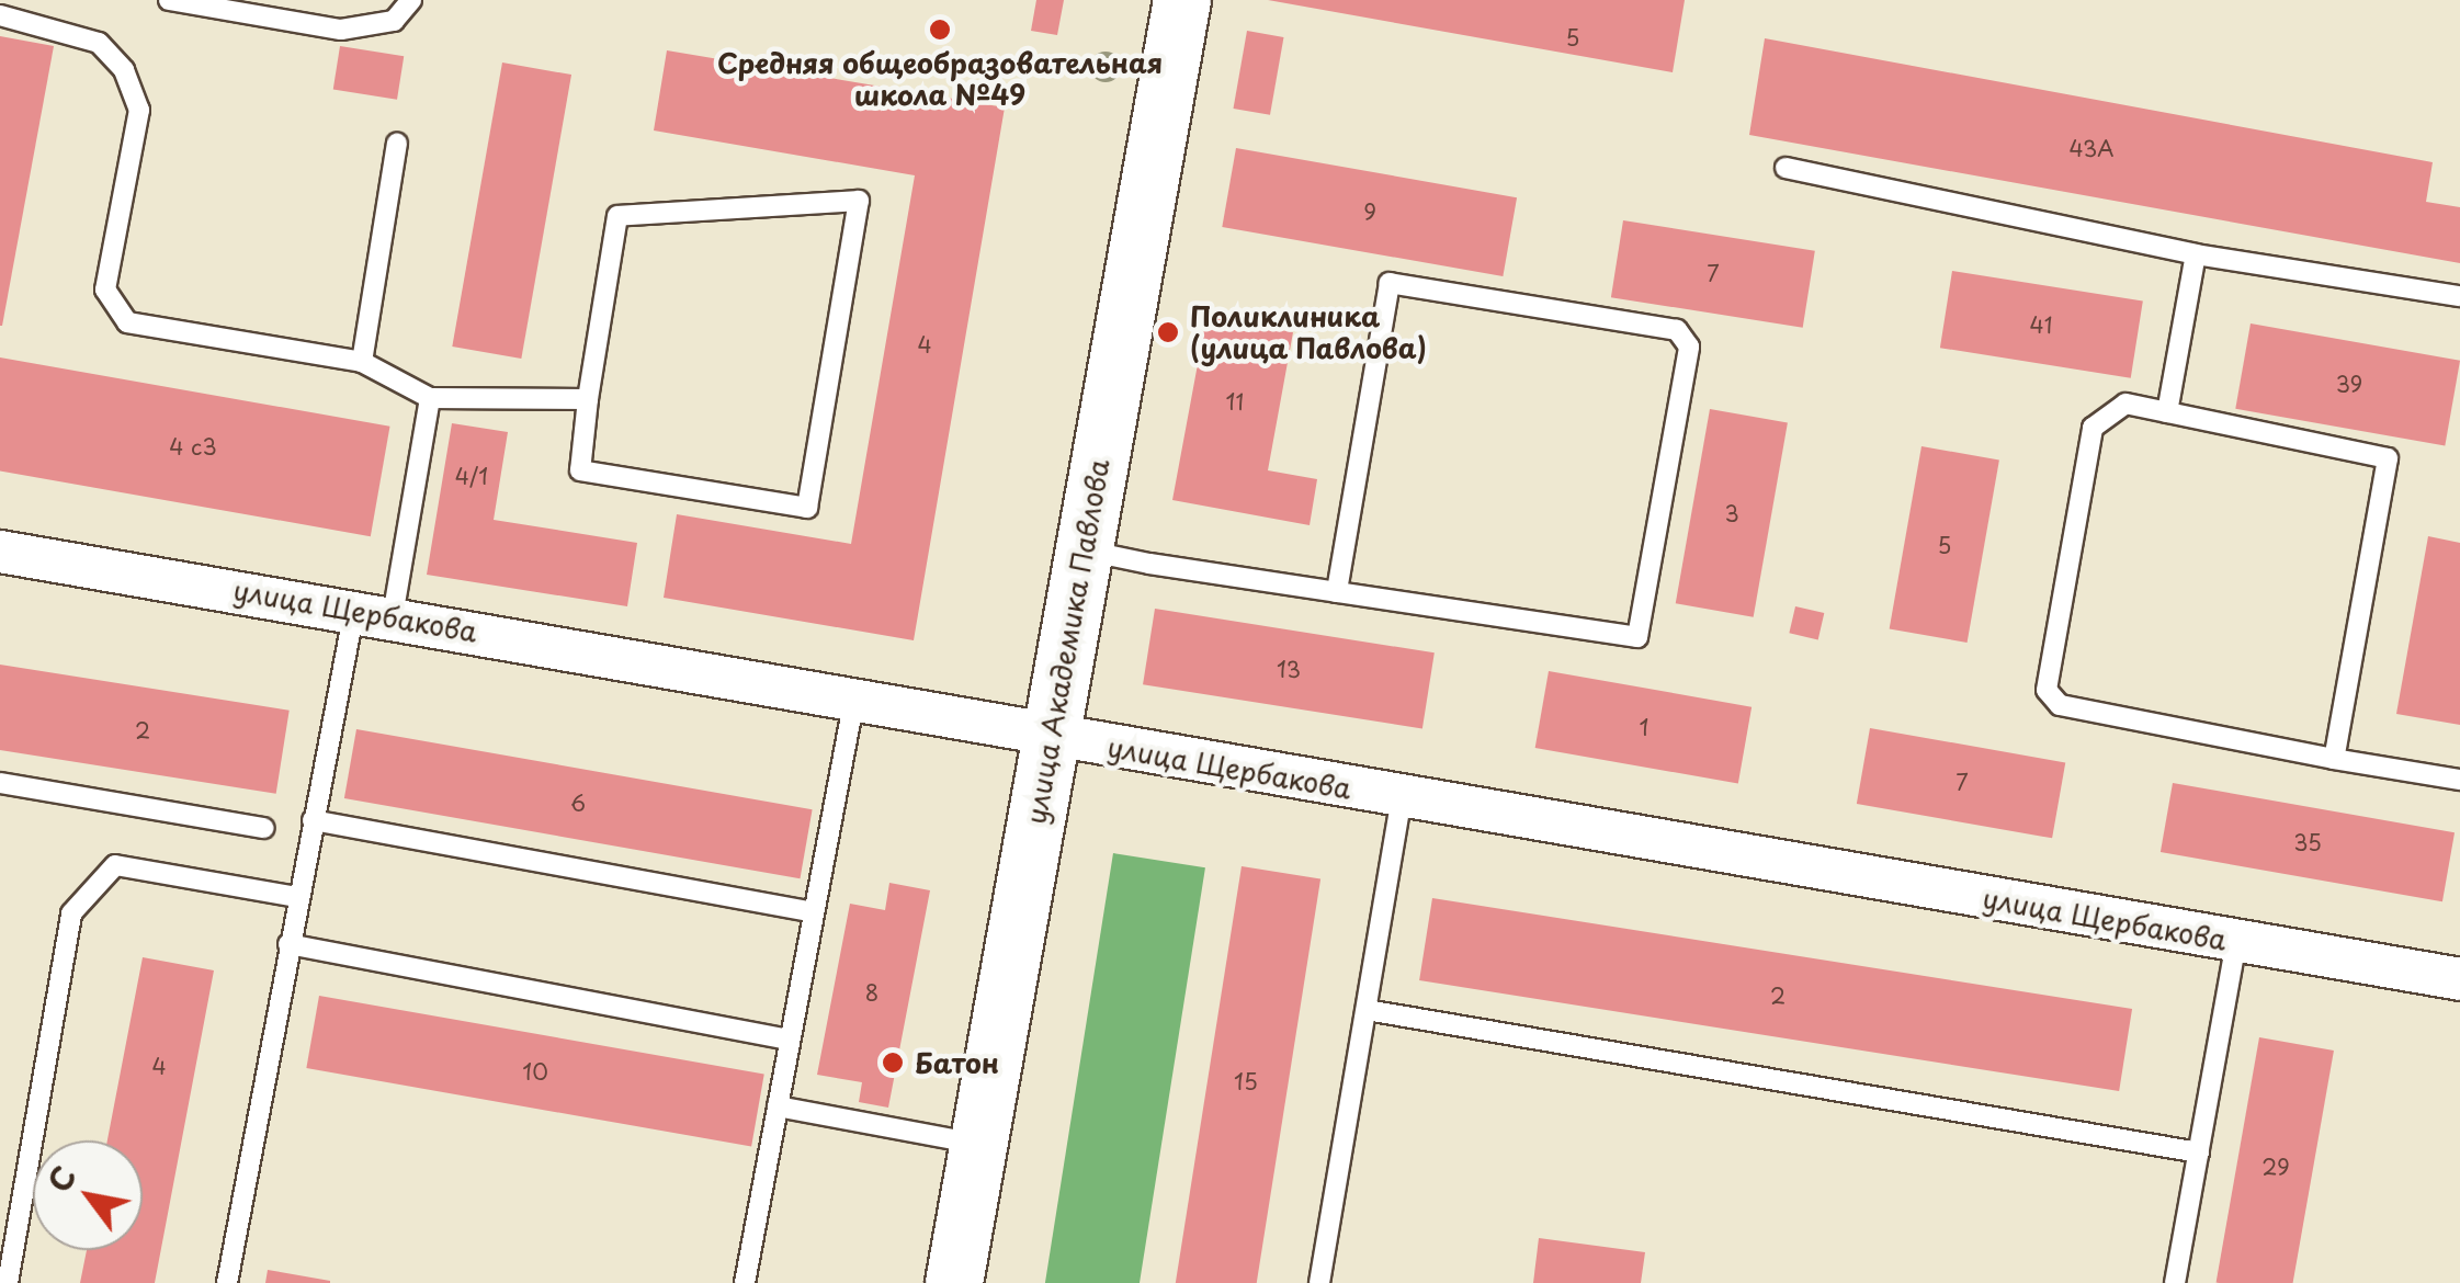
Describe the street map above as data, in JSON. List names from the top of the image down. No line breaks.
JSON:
{"streets":{"main road":["улица Академика Павлова"],"street":["улица Щербакова"]},"crossings":[["улица Щербакова","улица Академика Павлова"]],"places":["Средняя общеобразовательная школа №49","Поликлиника (улица Павлова)","Батон"],"house_numbers":["5","43А","9","7","41","4","39","11","4 с3","4/1","3","5","13","1","2","7","6","35","8","2","4","10","15","29"],"north":"top left"}
